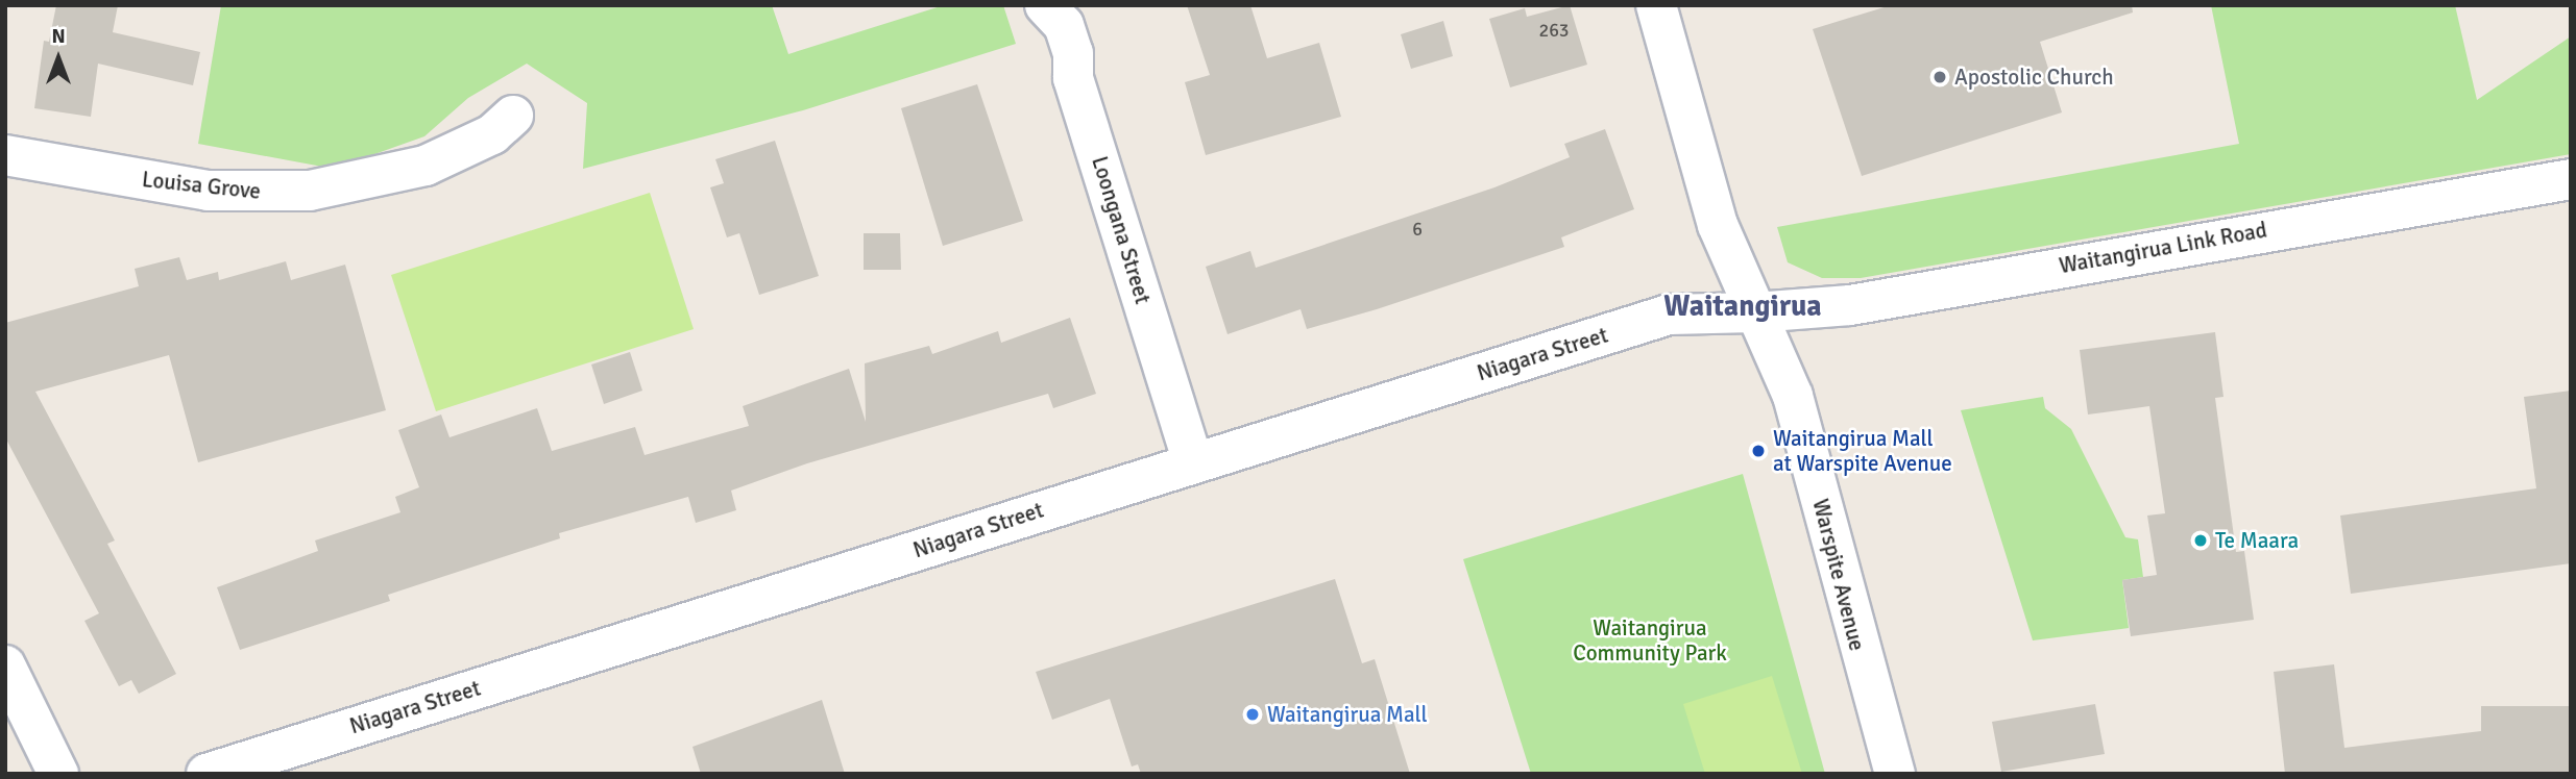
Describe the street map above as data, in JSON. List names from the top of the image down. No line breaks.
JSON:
{"streets":{"street":["Louisa Grove","Loongana Street","Waitangirua Link Road","Niagara Street","Warspite Avenue"]},"crossings":[["Loongana Street","Niagara Street"],["Waitangirua Link Road","Niagara Street"],["Waitangirua Link Road","Warspite Avenue"],["Niagara Street","Warspite Avenue"]],"districts":["Waitangirua"],"parks":["Waitangirua Community Park"],"places":["Apostolic Church","Waitangirua Mall at Warspite Avenue","Te Maara","Waitangirua Mall"],"house_numbers":["263","6"],"north":"top"}
